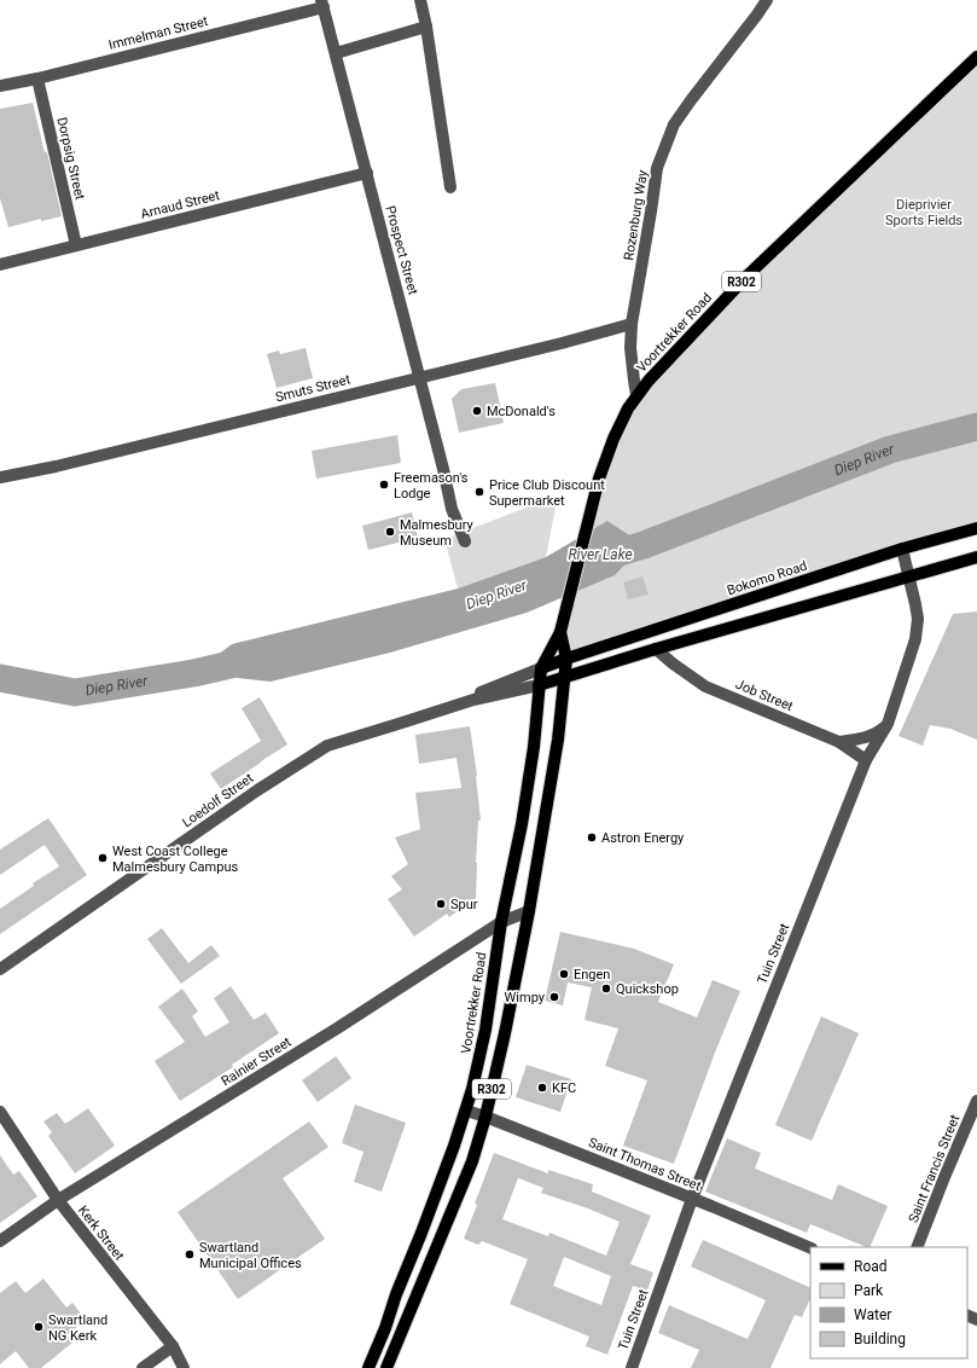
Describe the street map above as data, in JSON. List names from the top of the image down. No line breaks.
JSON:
{"streets":{"main road":["R302","Voortrekker Road","Bokomo Road","Loedolf Street"],"street":["Immelman Street","Dorpsig Street","Arnaud Street","Rozenburg Way","Prospect Street","Smuts Street","Job Street","Tuin Street","Rainier Street","Saint Thomas Street","Saint Francis Street","Kerk Street"]},"crossings":[["Immelman Street","Dorpsig Street"],["Immelman Street","Prospect Street"],["Dorpsig Street","Arnaud Street"],["Arnaud Street","Prospect Street"],["Rozenburg Way","Voortrekker Road"],["Rozenburg Way","Smuts Street"],["Prospect Street","Smuts Street"],["Voortrekker Road","Bokomo Road"],["Voortrekker Road","Loedolf Street"],["Voortrekker Road","Rainier Street"],["Voortrekker Road","Saint Thomas Street"],["Bokomo Road","Loedolf Street"],["Bokomo Road","Tuin Street"],["Job Street","Tuin Street"],["Tuin Street","Saint Thomas Street"],["Rainier Street","Kerk Street"]],"water":["Diep River","River Lake"],"parks":["Dieprivier Sports Fields"],"places":["McDonald's","Freemason's Lodge","Price Club Discount Supermarket","Malmesbury Museum","Astron Energy","West Coast College Malmesbury Campus","Spur","Engen","Quickshop","Wimpy","KFC","Swartland Municipal Offices","Swartland NG Kerk"],"legend":["Road","Park","Water","Building"]}
